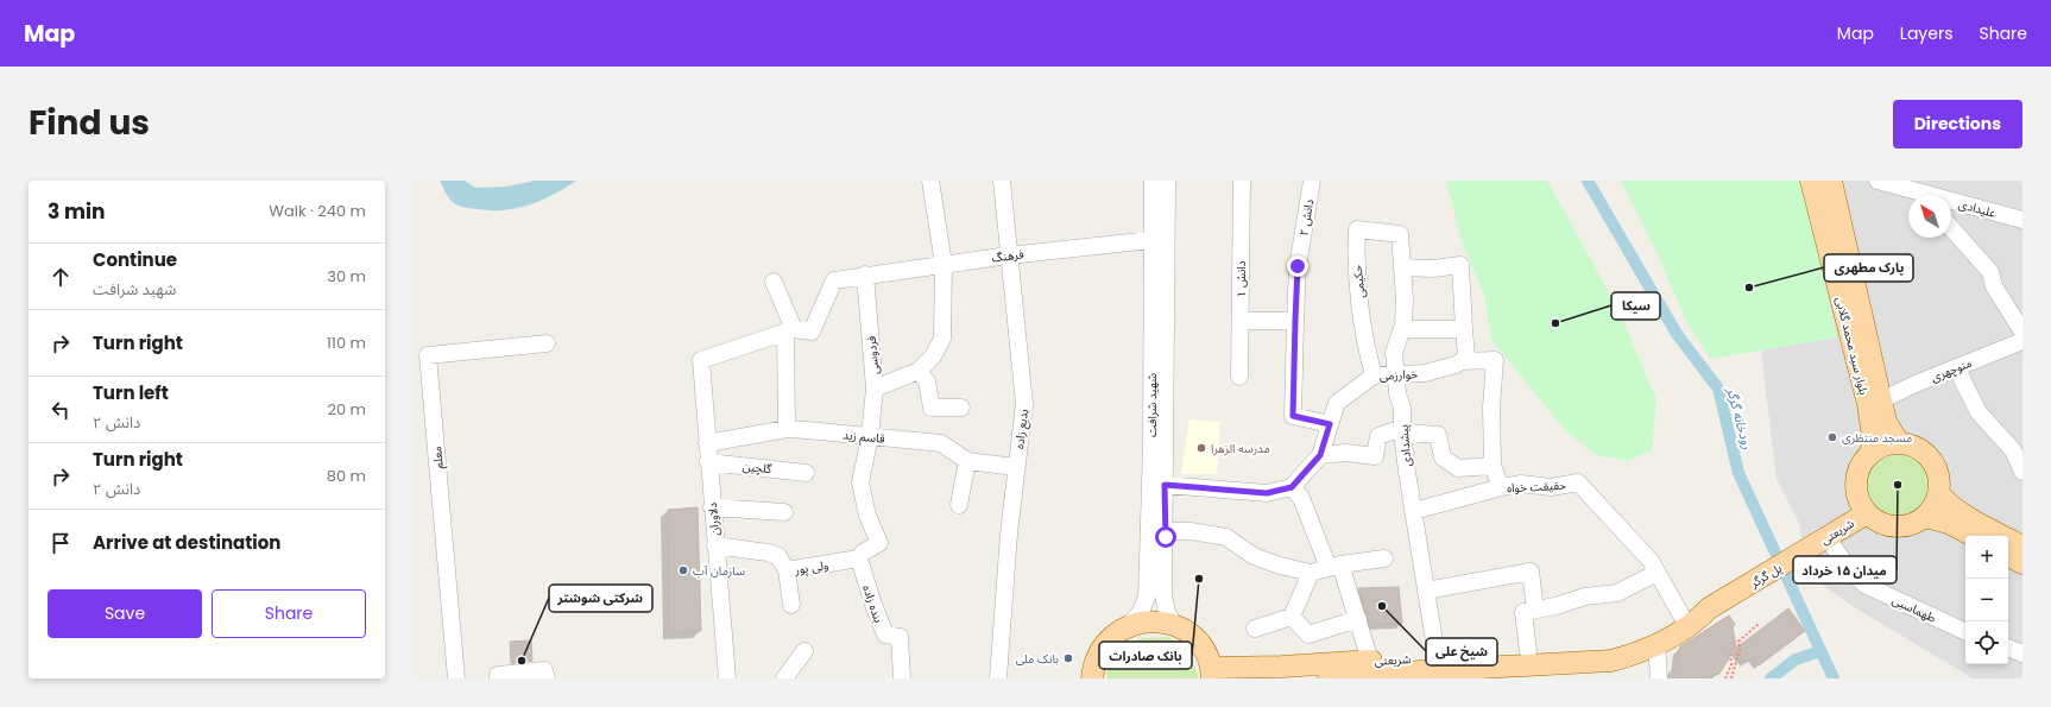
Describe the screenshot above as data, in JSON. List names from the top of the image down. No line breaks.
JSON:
{"streets":{"main road":["بلوار سید محمد گلابی","شریعتی","پل گرگر"],"street":["علیدادی","دانش ۲","فرهنگ","دانش ۱","حکیمی","فردوسی","منوچهری","خوارزمی","شهید شرافت","بدیع زاده","قاسم زید","پیشدادی","معلم","گلچین","حقیقت خواه","دلاوران","ولی پور","بنده زاده","طهماسبی"]},"crossings":[["دانش ۲","خوارزمی"],["فرهنگ","فردوسی"],["فرهنگ","شهید شرافت"],["فرهنگ","بدیع زاده"],["فرهنگ","دلاوران"],["حکیمی","خوارزمی"],["حکیمی","پیشدادی"],["بلوار سید محمد گلابی","منوچهری"],["بلوار سید محمد گلابی","شریعتی"],["فردوسی","قاسم زید"],["فردوسی","ولی پور"],["فردوسی","بنده زاده"],["خوارزمی","پیشدادی"],["بدیع زاده","قاسم زید"],["قاسم زید","دلاوران"],["پیشدادی","حقیقت خواه"],["پیشدادی","شریعتی"],["گلچین","دلاوران"],["حقیقت خواه","شریعتی"],["دلاوران","ولی پور"],["شریعتی","پل گرگر"],["شریعتی","طهماسبی"],["ولی پور","بنده زاده"]],"water":["رودخانه گرگر"],"places":["پارک مطهری","سیکا","مسجد منتظری","مدرسه الزهرا","میدان ۱۵ خرداد","سازمان آب","بانک صادرات","شیخ علی","بانک ملی","شرکتی شوشتر"],"north":"top left","page":{"header":"Map","nav":["Map","Layers","Share"],"title":"Find us","buttons":["Directions",["Save","Share"]],"heading":["3 min","Walk · 240 m"],"list":[["Continue","شهید شرافت","30 m"],["Turn right","110 m"],["Turn left","دانش ۲","20 m"],["Turn right","دانش ۲","80 m"],"Arrive at destination"],"map_buttons":["+","−"]}}
